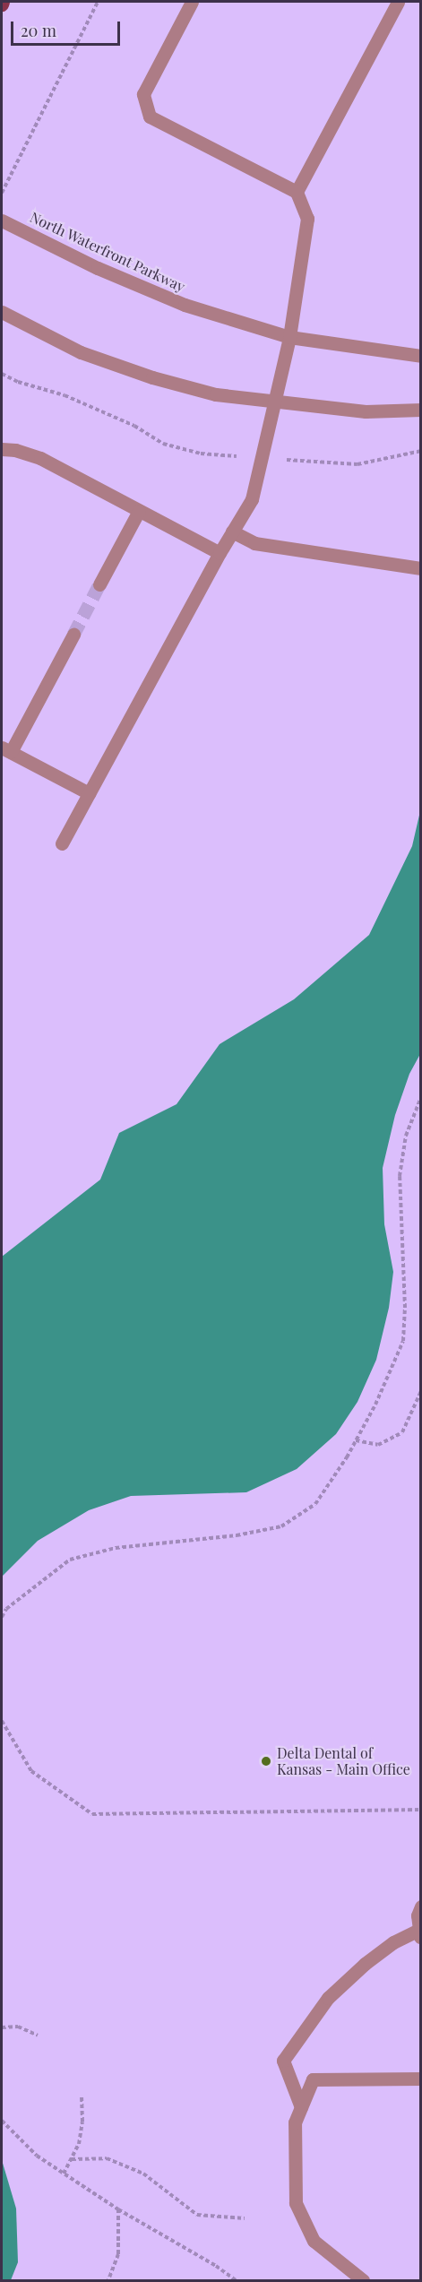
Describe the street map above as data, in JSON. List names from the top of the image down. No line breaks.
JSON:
{"streets":{"street":["North Waterfront Parkway"]},"places":["Delta Dental of Kansas - Main Office"],"scale_bar":"20 m"}
